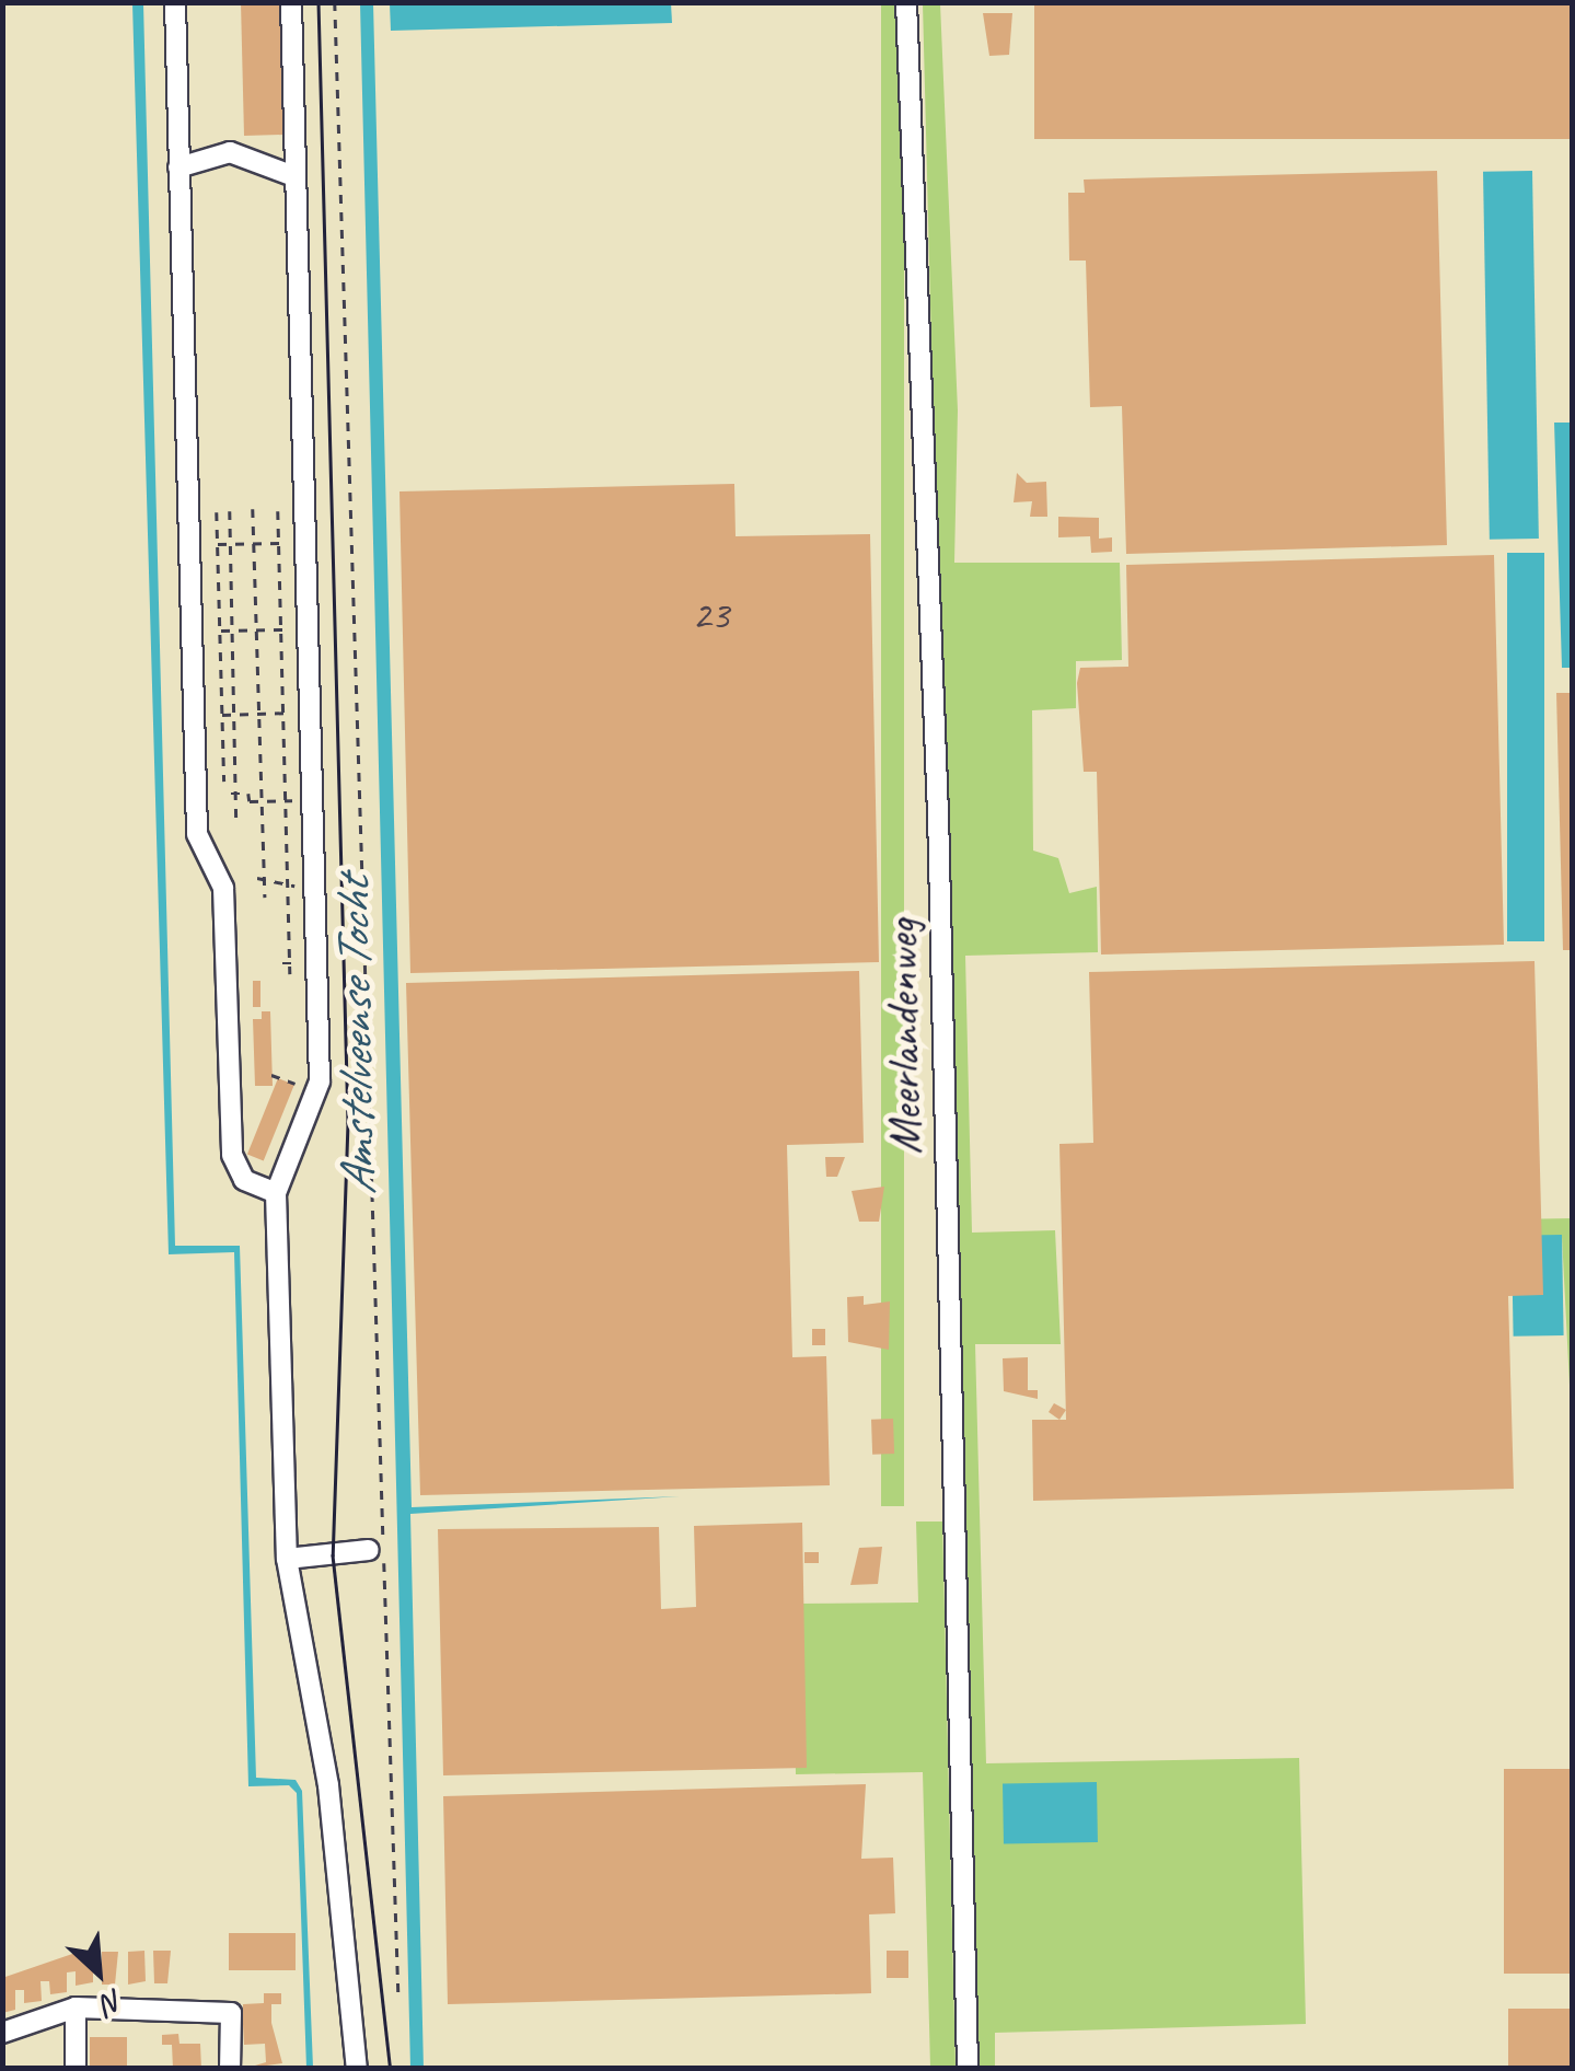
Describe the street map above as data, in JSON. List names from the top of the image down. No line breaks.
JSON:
{"streets":{"street":["Meerlandenweg"]},"water":["Amstelveense Tocht"],"house_numbers":["23"],"north":"bottom right"}
